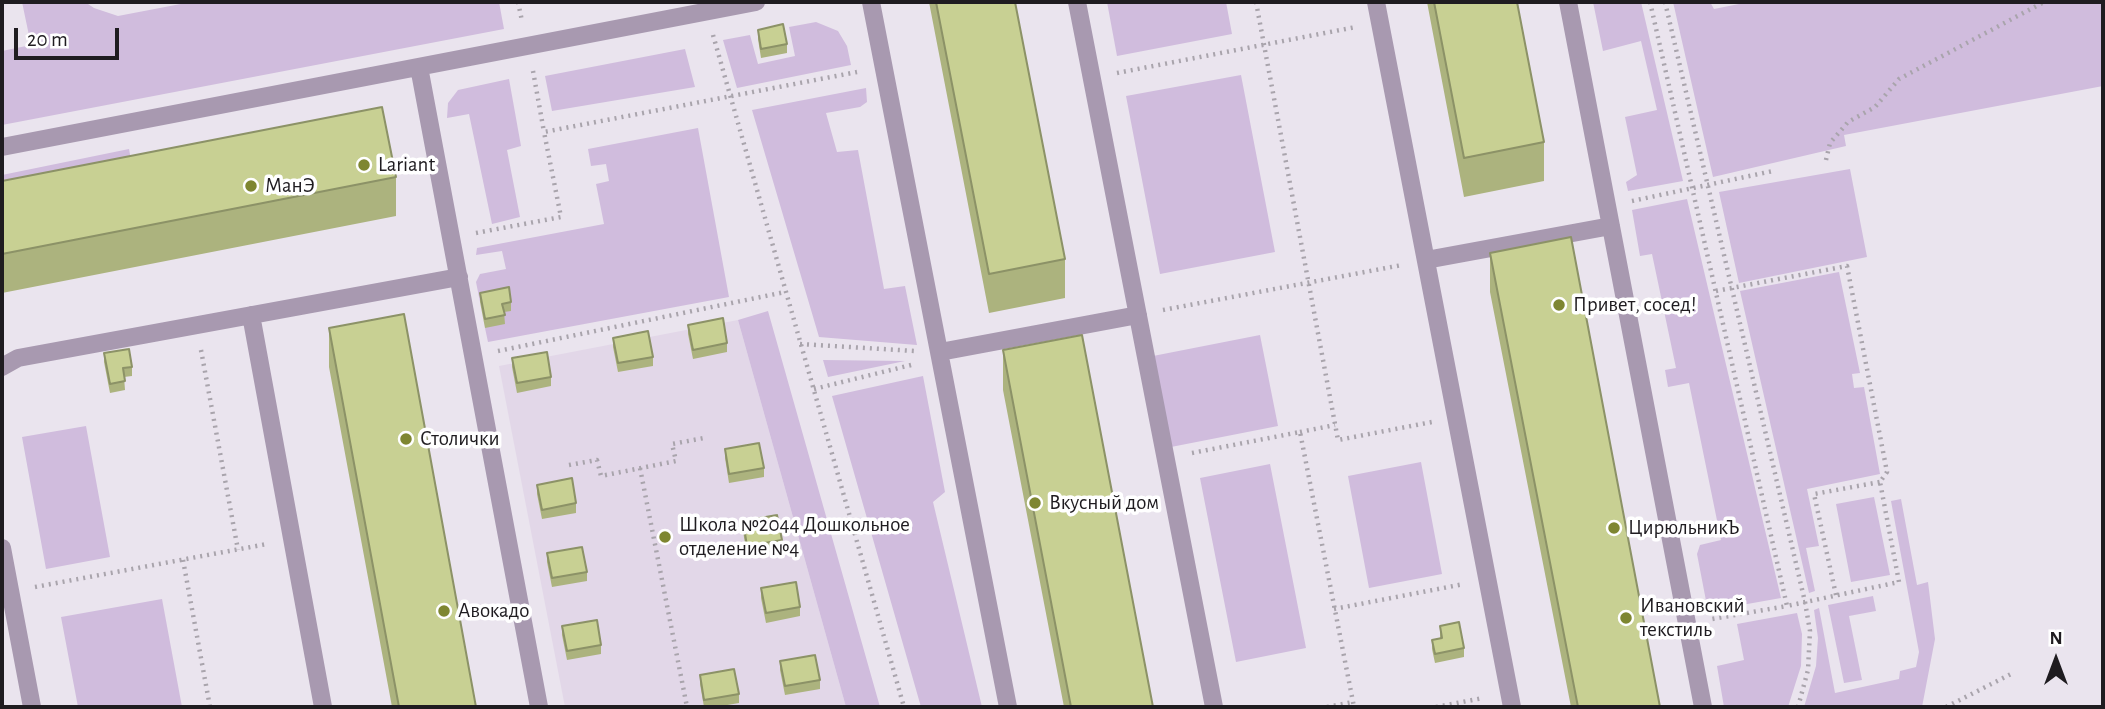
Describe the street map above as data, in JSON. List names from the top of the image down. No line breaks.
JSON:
{"places":["Lariant","МанЭ","Привет, сосед!","Столички","Вкусный дом","ЦирюльникЪ","Школа №2044 Дошкольное отделение №4","Авокадо","Ивановский текстиль"],"scale_bar":"20 m","north":"top"}
